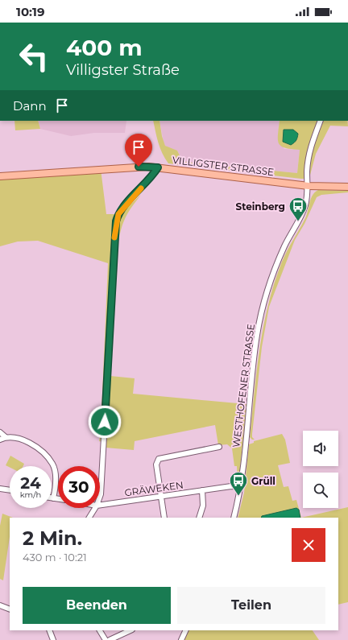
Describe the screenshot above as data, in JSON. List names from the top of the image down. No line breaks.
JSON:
{"streets":{"main road":["VILLIGSTER STRASSE"],"street":["WESTHOFENER STRASSE","GRÄWEKEN"]},"crossings":[["VILLIGSTER STRASSE","WESTHOFENER STRASSE"],["WESTHOFENER STRASSE","GRÄWEKEN"]],"places":{"bus stop":["Steinberg","Grüll"]},"page":{"status":"10:19","turn":["400 m","Villigster Straße"],"then":"Dann","speed":"24 km/h","limit":"30","heading":["2 Min.","430 m · 10:21"],"buttons":["Beenden","Teilen"]}}
